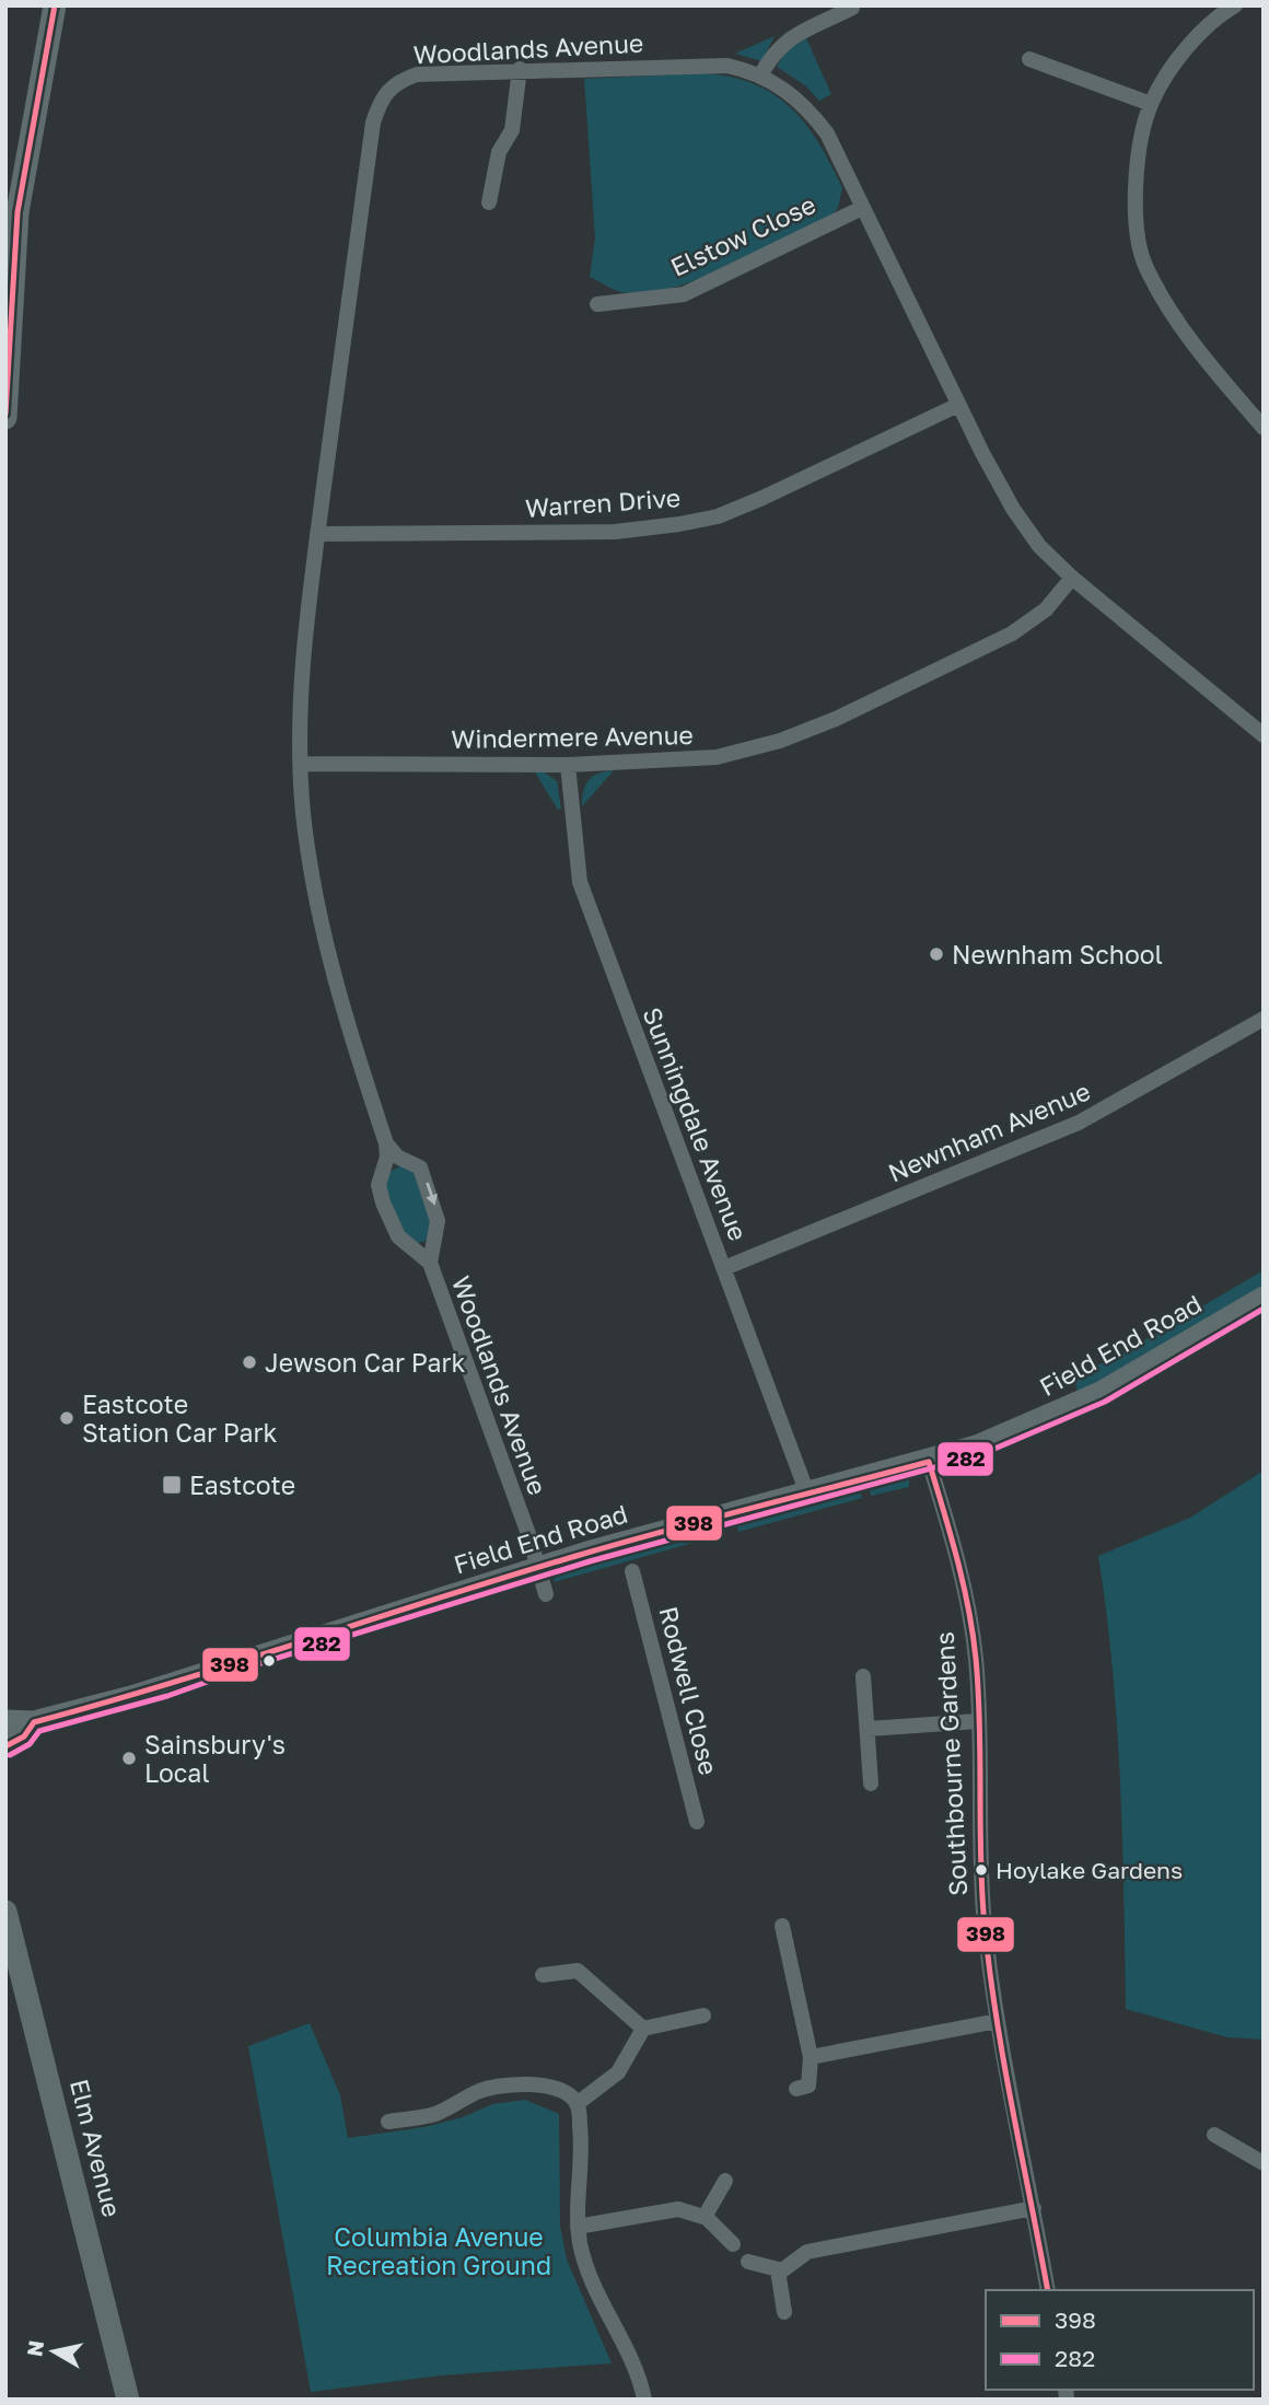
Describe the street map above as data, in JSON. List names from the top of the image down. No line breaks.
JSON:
{"streets":{"street":["Woodlands Avenue","Elstow Close","Warren Drive","Windermere Avenue","Sunningdale Avenue","Newnham Avenue","Field End Road","Rodwell Close","Southbourne Gardens","Elm Avenue"]},"crossings":[["Woodlands Avenue","Elstow Close"],["Woodlands Avenue","Warren Drive"],["Woodlands Avenue","Windermere Avenue"],["Woodlands Avenue","Field End Road"],["Windermere Avenue","Sunningdale Avenue"],["Sunningdale Avenue","Newnham Avenue"],["Sunningdale Avenue","Field End Road"],["Field End Road","Southbourne Gardens"]],"parks":["Columbia Avenue Recreation Ground"],"places":{"other":["Newnham School","Jewson Car Park","Eastcote Station Car Park","Sainsbury's Local","Hoylake Gardens"],"transit":["Eastcote"]},"lines":["transit line 398","transit line 282"],"legend":["398","282"],"north":"left"}
